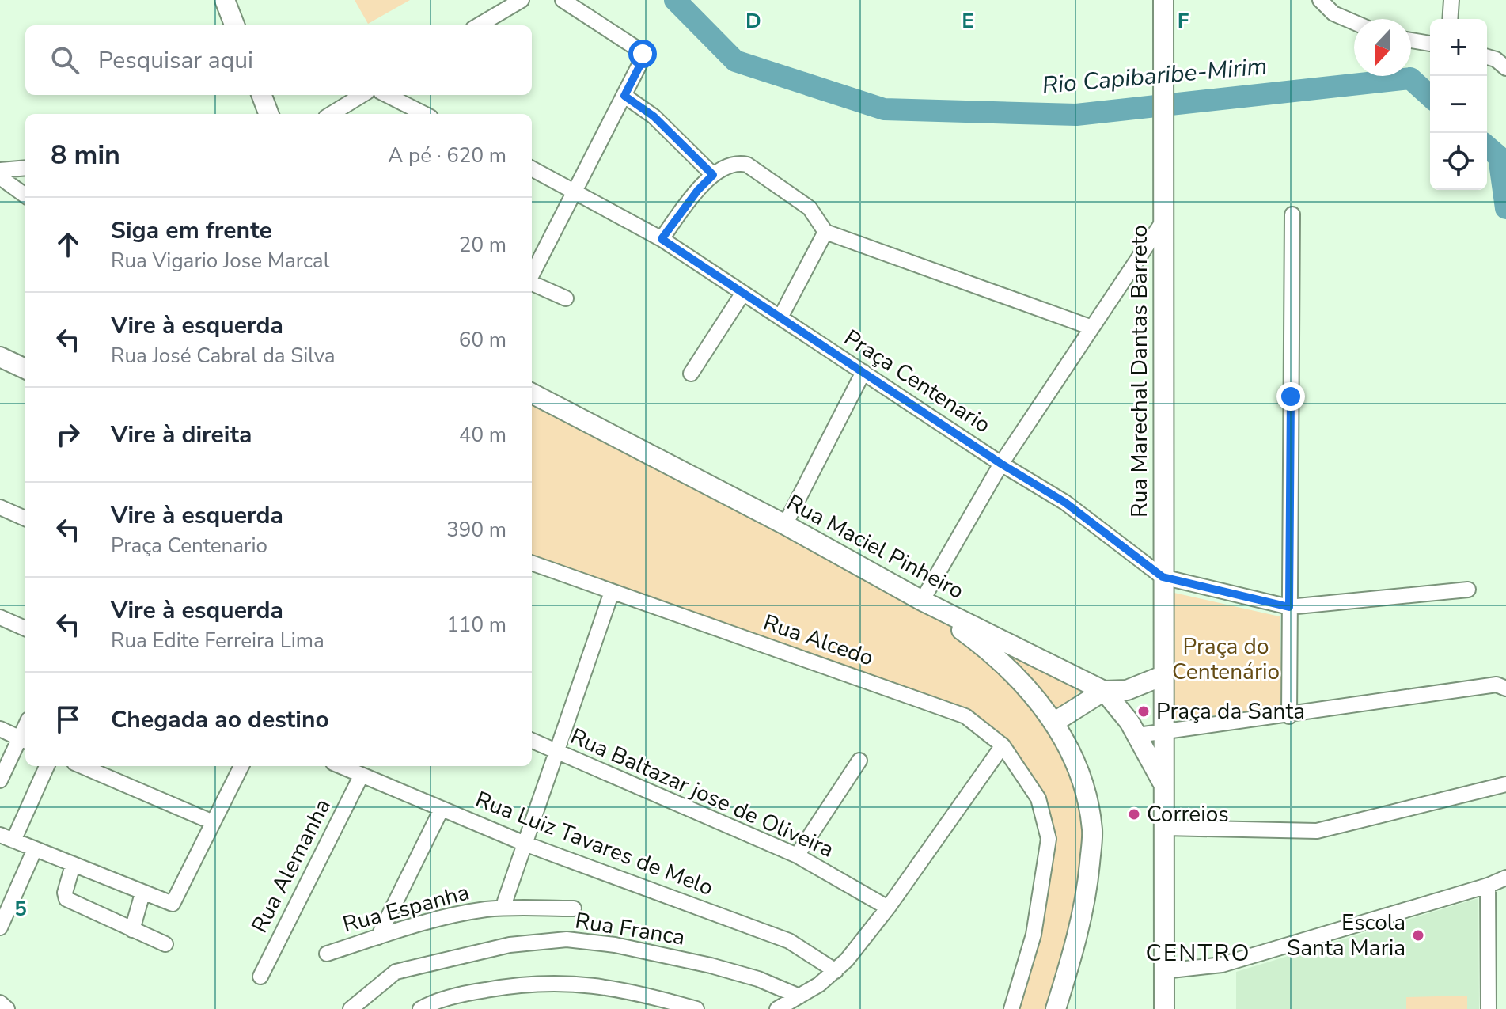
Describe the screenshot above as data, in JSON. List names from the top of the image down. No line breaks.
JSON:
{"streets":{"street":["Rua Marechal Dantas Barreto","Praça Centenario","Rua Maciel Pinheiro","Rua Alcedo","Rua Baltazar jose de Oliveira","Rua Luiz Tavares de Melo","Rua Alemanha","Rua Espanha","Rua Franca"]},"crossings":[["Rua Marechal Dantas Barreto","Praça Centenario"],["Rua Marechal Dantas Barreto","Rua Maciel Pinheiro"],["Rua Luiz Tavares de Melo","Rua Alemanha"]],"districts":["CENTRO"],"water":["Rio Capibaribe-Mirim"],"parks":["Praça do Centenário"],"places":["Praça da Santa","Correios","Escola Santa Maria"],"north":"bottom","page":{"map_buttons":["+","−"],"search":"Pesquisar aqui","heading":["8 min","A pé · 620 m"],"list":[["Siga em frente","Rua Vigario Jose Marcal","20 m"],["Vire à esquerda","Rua José Cabral da Silva","60 m"],["Vire à direita","40 m"],["Vire à esquerda","Praça Centenario","390 m"],["Vire à esquerda","Rua Edite Ferreira Lima","110 m"],"Chegada ao destino"]},"grid":{"columns":["D","E","F"],"rows":["5"]}}
